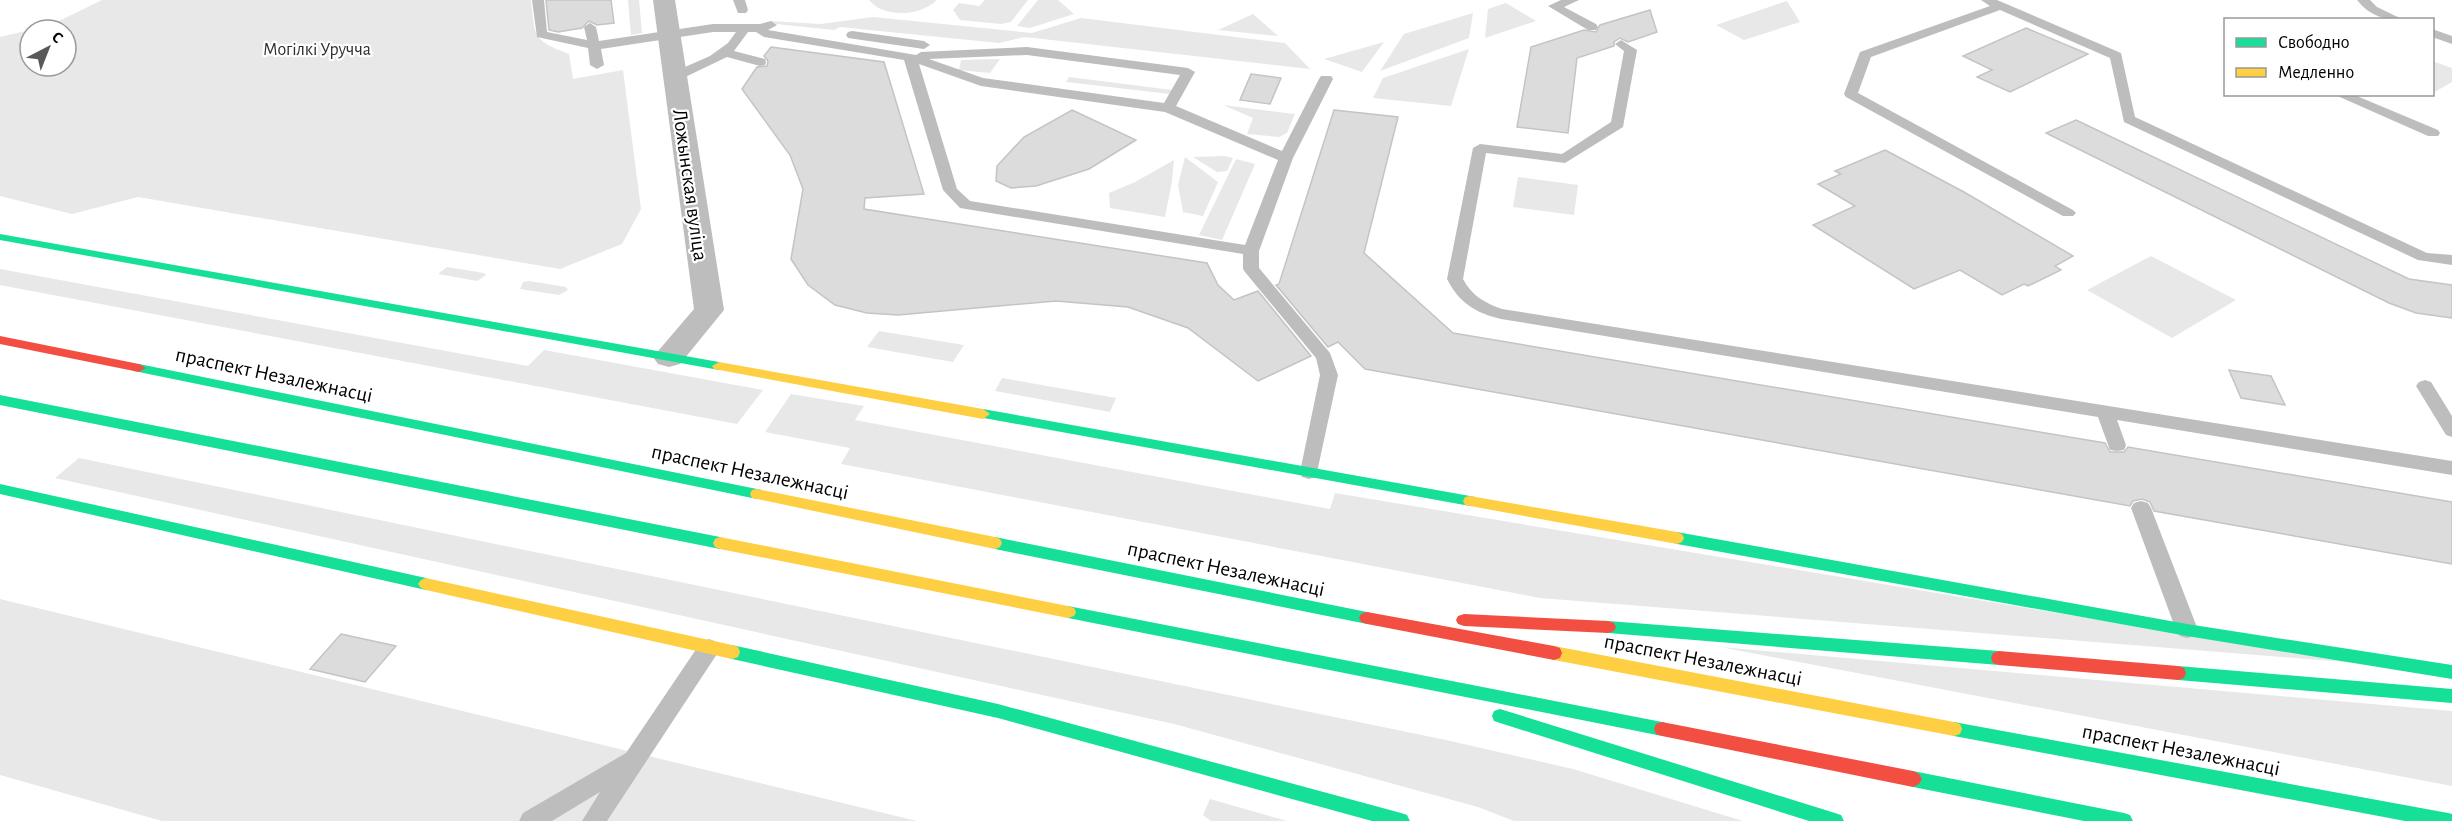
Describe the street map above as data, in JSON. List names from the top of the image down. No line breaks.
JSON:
{"streets":{"main road":["праспект Незалежнасці"],"street":["Ложынская вуліца"]},"parks":["Могілкі Уручча"],"legend":["Свободно","Медленно"],"north":"top right"}
